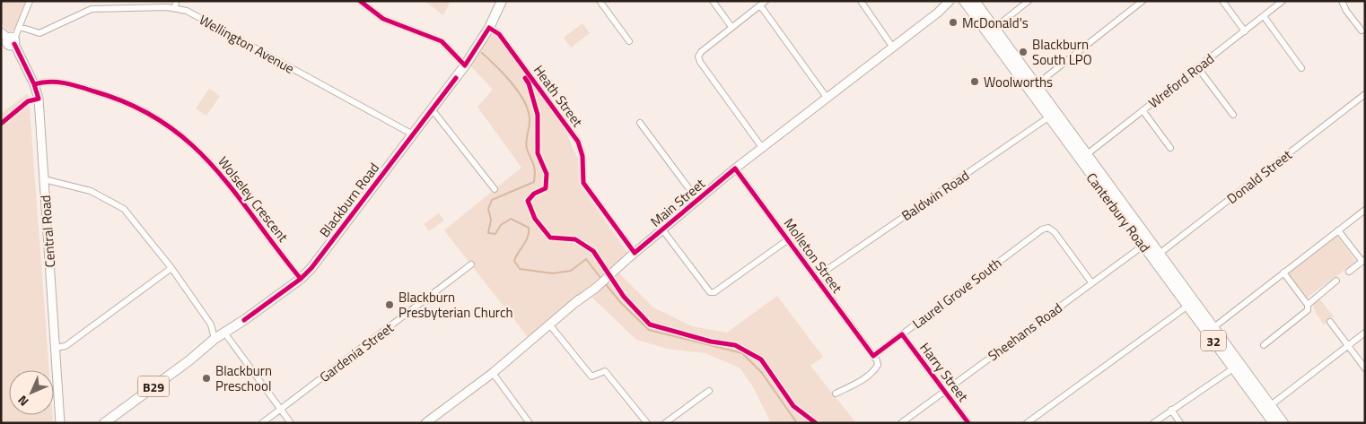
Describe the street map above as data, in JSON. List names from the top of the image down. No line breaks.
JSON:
{"streets":{"main road":["Blackburn Road","Canterbury Road","32","B29"],"street":["Wellington Avenue","Wreford Road","Heath Street","Donald Street","Baldwin Road","Wolseley Crescent","Main Street","Central Road","Molleton Street","Laurel Grove South","Sheehans Road","Gardenia Street","Harry Street"]},"crossings":[["Wellington Avenue","Blackburn Road"],["Wreford Road","Canterbury Road"],["Heath Street","Blackburn Road"],["Heath Street","Main Street"],["Donald Street","Canterbury Road"],["Baldwin Road","Canterbury Road"],["Baldwin Road","Molleton Street"],["Wolseley Crescent","Blackburn Road"],["Wolseley Crescent","Central Road"],["Main Street","Molleton Street"],["Canterbury Road","Sheehans Road"],["Molleton Street","Laurel Grove South"],["Laurel Grove South","Sheehans Road"],["Laurel Grove South","Harry Street"],["Sheehans Road","Harry Street"]],"places":["McDonald's","Blackburn South LPO","Woolworths","Blackburn Presbyterian Church","Blackburn Preschool"],"north":"bottom left"}
